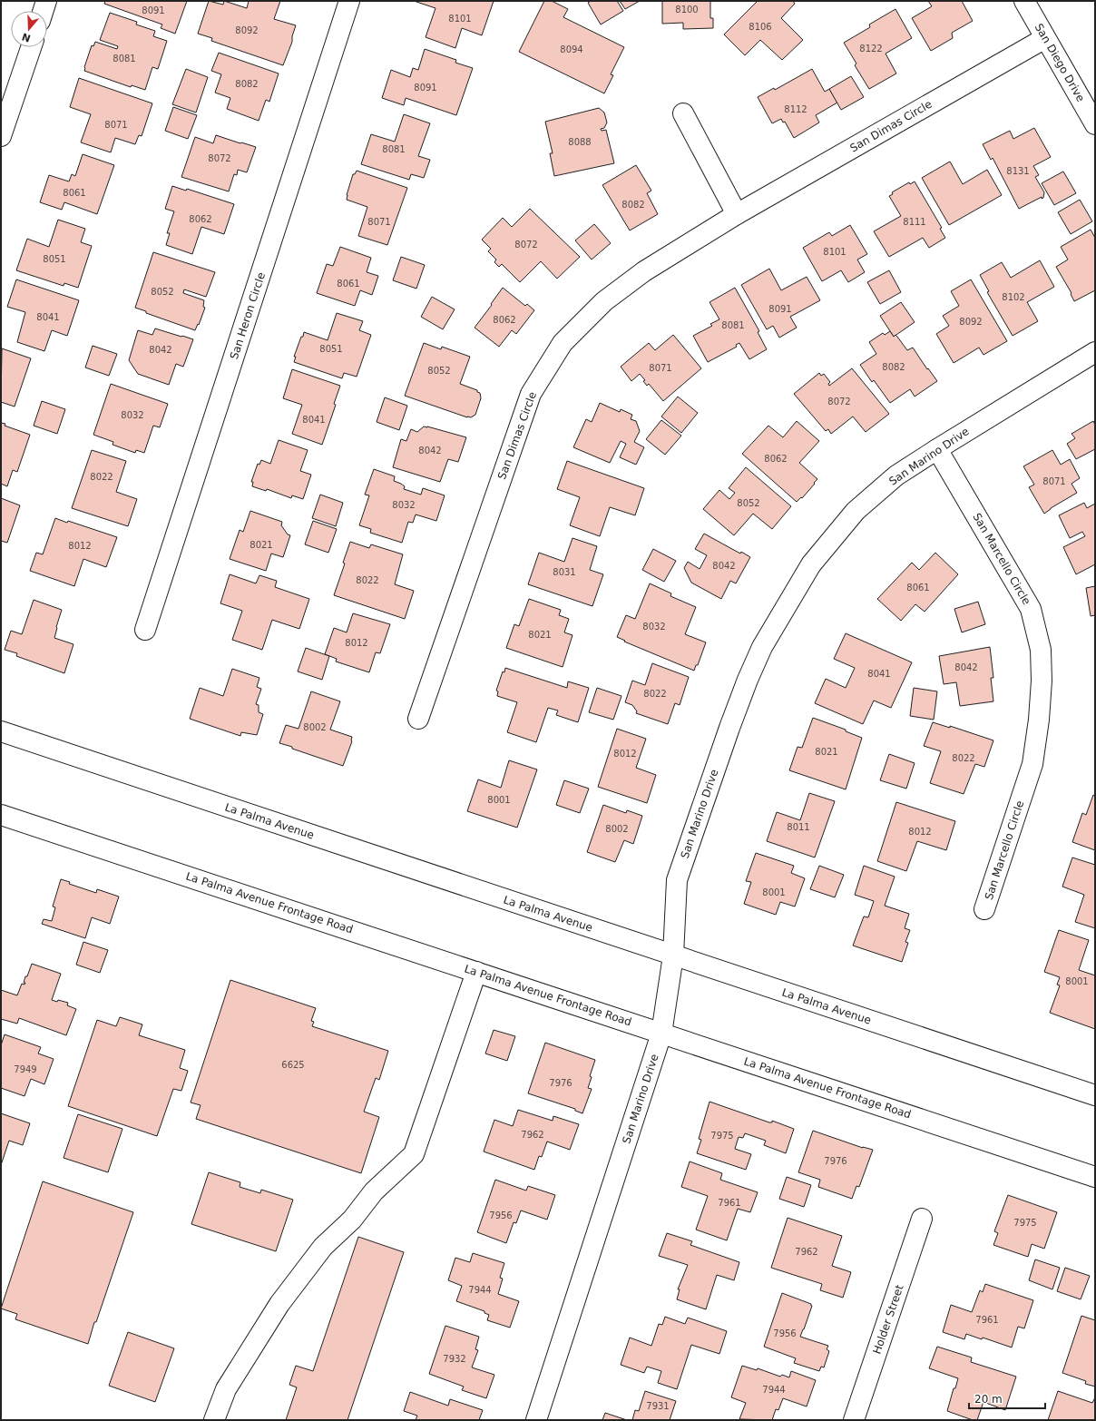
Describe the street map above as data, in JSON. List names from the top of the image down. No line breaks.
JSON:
{"streets":{"street":["San Diego Drive","San Dimas Circle","San Heron Circle","San Marino Drive","San Marcello Circle","La Palma Avenue","La Palma Avenue Frontage Road","Holder Street"]},"crossings":[["San Diego Drive","San Dimas Circle"],["San Marino Drive","San Marcello Circle"],["San Marino Drive","La Palma Avenue"],["San Marino Drive","La Palma Avenue Frontage Road"]],"house_numbers":["8100","8091","8101","8106","8092","8122","8094","8081","8082","8091","8112","8071","8088","8081","8072","8131","8061","8082","8062","8071","8111","8072","8101","8051","8061","8052","8102","8091","8041","8062","8092","8081","8051","8042","8082","8071","8052","8072","8032","8041","8042","8062","8022","8071","8052","8032","8021","8012","8042","8031","8022","8061","8032","8021","8012","8042","8041","8022","8002","8021","8012","8022","8001","8011","8002","8012","8001","8001","6625","7949","7976","7962","7975","7976","7961","7956","7975","7962","7944","7961","7956","7932","7944","7931"],"scale_bar":"20 m","north":"bottom"}
